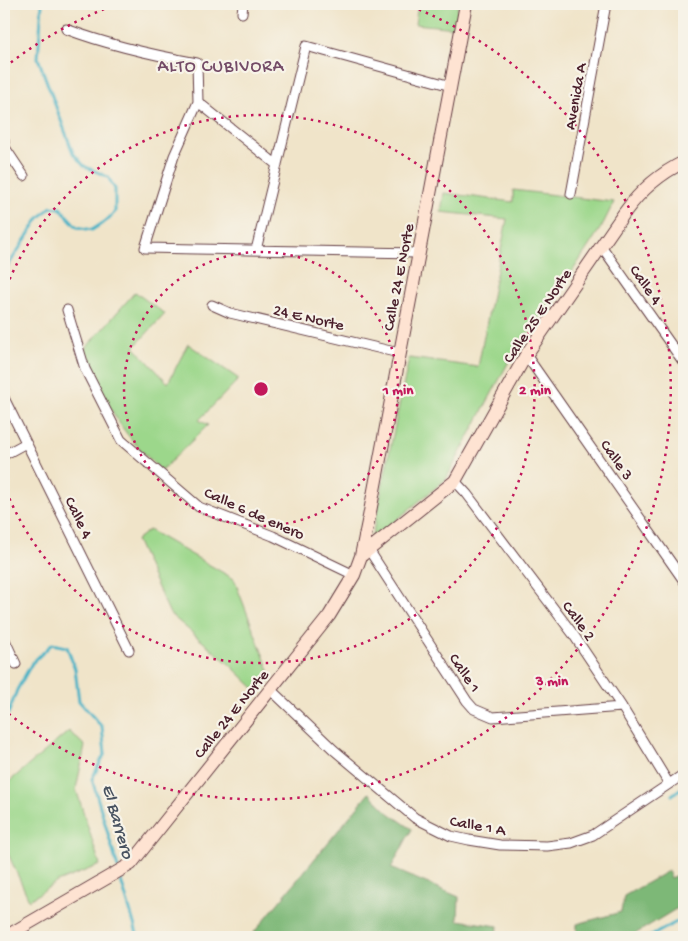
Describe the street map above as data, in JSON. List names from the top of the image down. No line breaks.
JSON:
{"streets":{"main road":["Calle 24 E Norte","Calle 25 E Norte"],"street":["Avenida A","Calle 4","24 E Norte","Calle 3","Calle 6 de enero","Calle 2","Calle 1","Calle 1 A"]},"crossings":[["Calle 24 E Norte","Calle 25 E Norte"],["Calle 24 E Norte","24 E Norte"],["Calle 24 E Norte","Calle 6 de enero"],["Calle 24 E Norte","Calle 1"],["Calle 24 E Norte","Calle 1 A"],["Calle 4","Calle 25 E Norte"],["Calle 25 E Norte","Calle 3"],["Calle 25 E Norte","Calle 2"],["Calle 25 E Norte","Calle 1"],["Calle 2","Calle 1"],["Calle 2","Calle 1 A"]],"districts":["ALTO CUBIVORA"],"water":["El Barrero"],"rings":["1 min","2 min","3 min"]}
